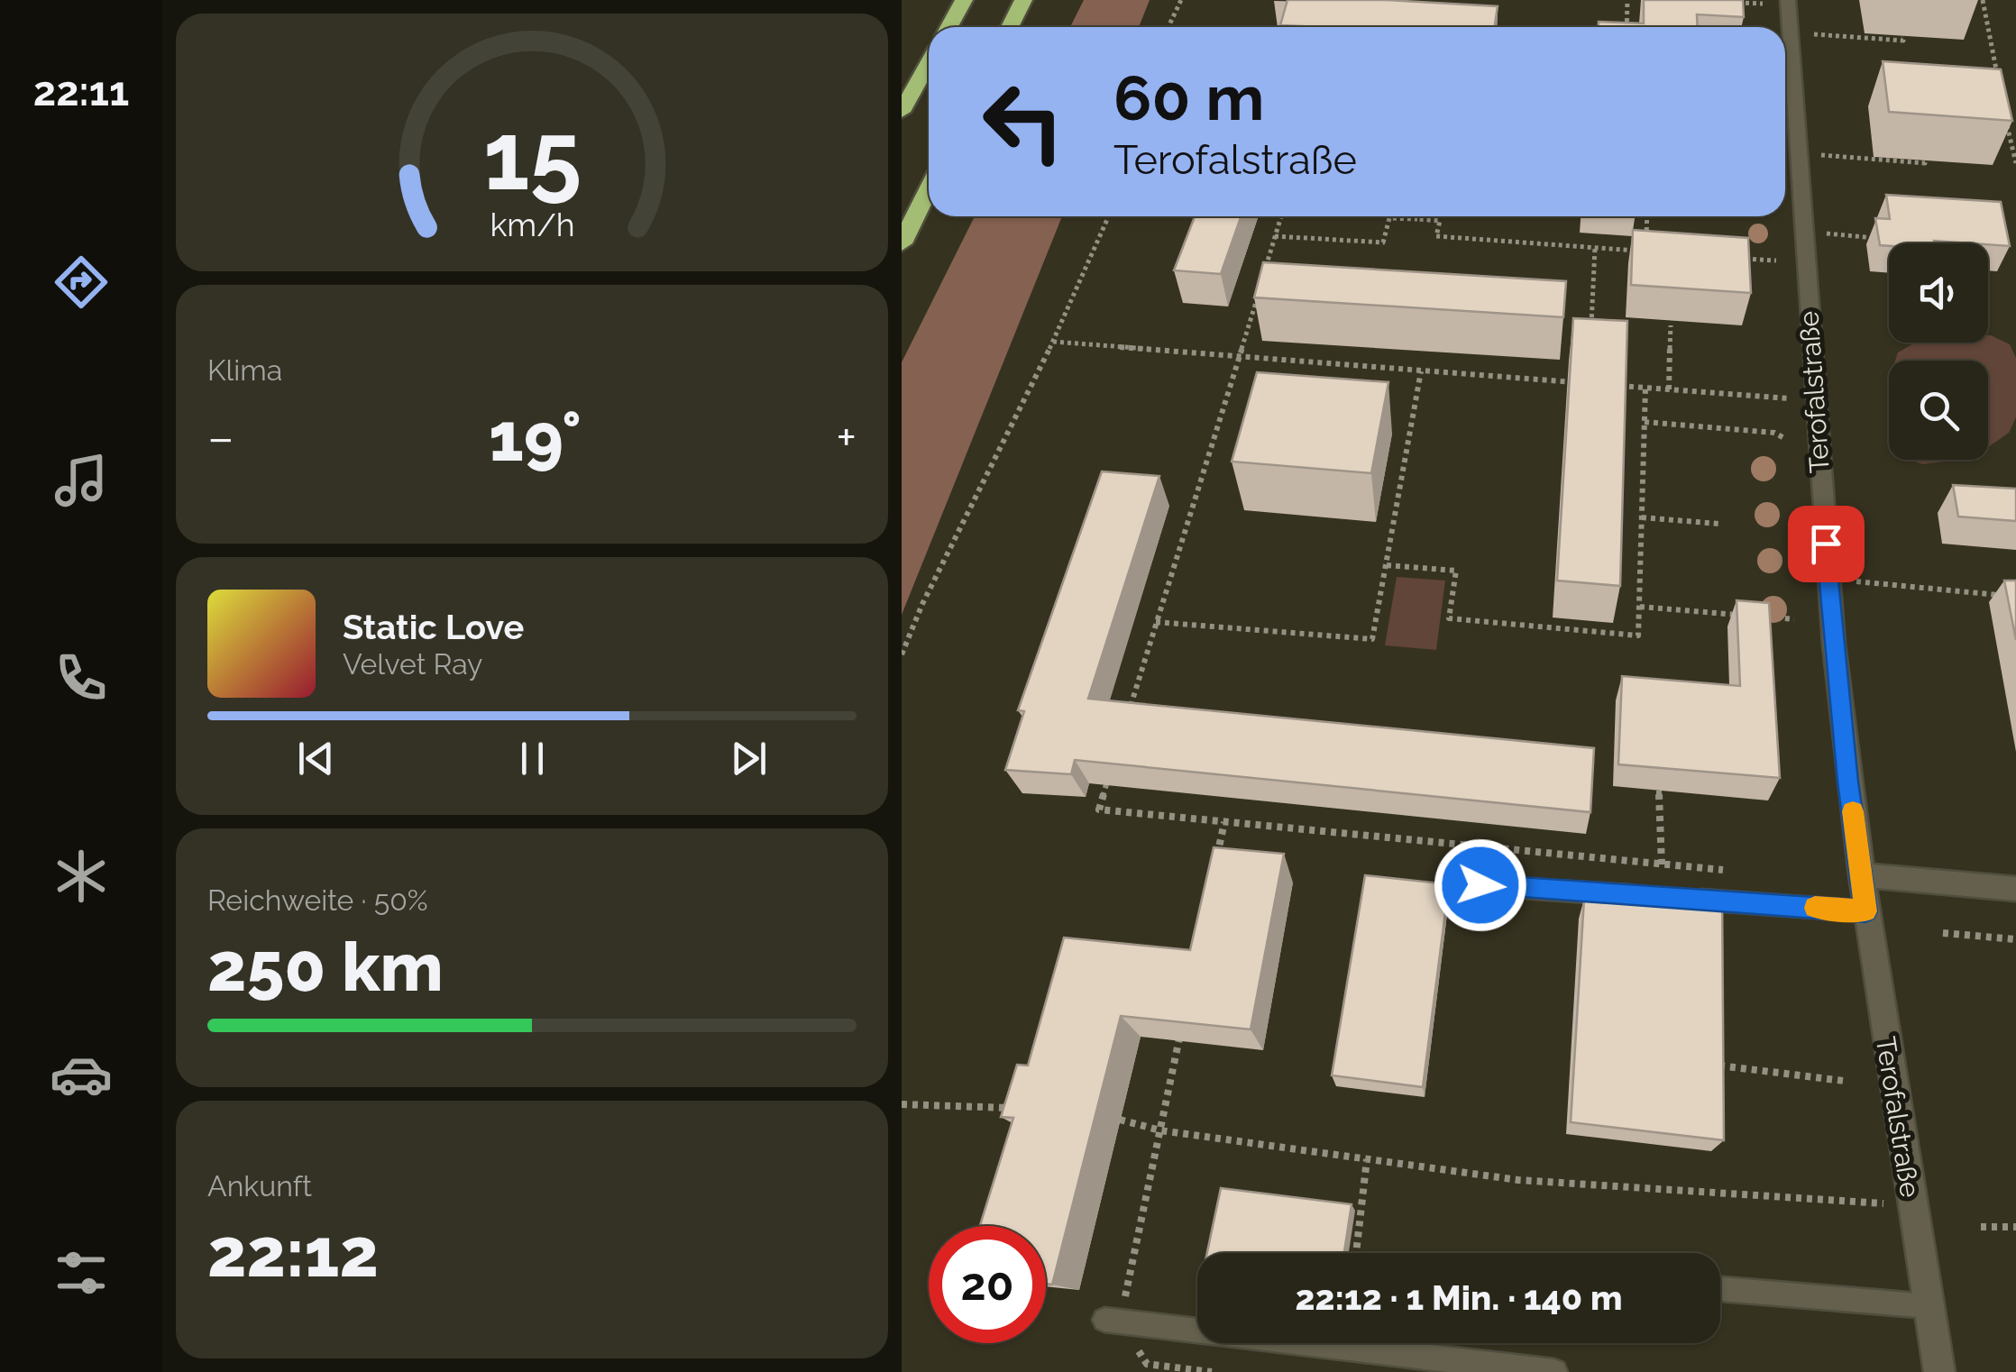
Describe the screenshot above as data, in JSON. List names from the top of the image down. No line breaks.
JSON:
{"streets":{"street":["Terofalstraße"]},"page":{"tabs":"22:11","turn":["60 m","Terofalstraße"],"tile":["Klima",["Reichweite · 50%","250 km"],["Ankunft","22:12"]],"heat":["−","19°","+"],"song":["Static Love","Velvet Ray"],"limit":"20","trip":"22:12 · 1 Min. · 140 m","gauge":["15","km/h"]}}
